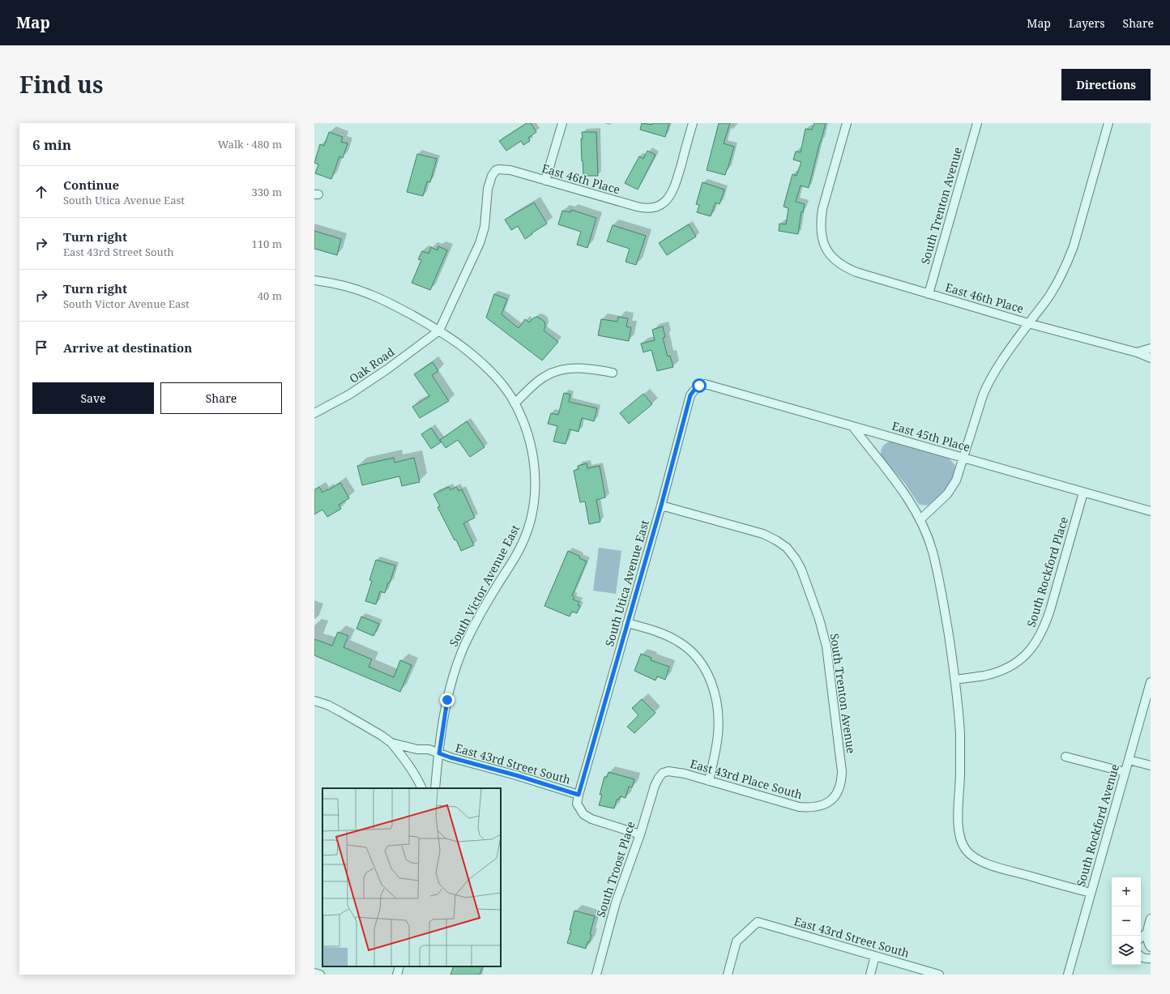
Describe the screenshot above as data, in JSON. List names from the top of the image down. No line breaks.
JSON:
{"streets":{"street":["East 46th Place","South Trenton Avenue","Oak Road","East 45th Place","South Rockford Place","South Utica Avenue East","South Victor Avenue East","East 43rd Street South","East 43rd Place South","South Rockford Avenue","South Troost Place"]},"crossings":[["East 46th Place","South Trenton Avenue"],["East 46th Place","Oak Road"],["East 46th Place","South Victor Avenue East"],["South Trenton Avenue","South Utica Avenue East"],["South Trenton Avenue","East 43rd Place South"],["Oak Road","South Victor Avenue East"],["East 45th Place","South Rockford Place"],["East 45th Place","South Utica Avenue East"],["South Utica Avenue East","East 43rd Street South"],["South Victor Avenue East","East 43rd Street South"],["East 43rd Street South","South Troost Place"],["East 43rd Place South","South Troost Place"]],"page":{"header":"Map","nav":["Map","Layers","Share"],"title":"Find us","buttons":["Directions",["Save","Share"]],"heading":["6 min","Walk · 480 m"],"list":[["Continue","South Utica Avenue East","330 m"],["Turn right","East 43rd Street South","110 m"],["Turn right","South Victor Avenue East","40 m"],"Arrive at destination"],"map_buttons":["+","−"]}}
